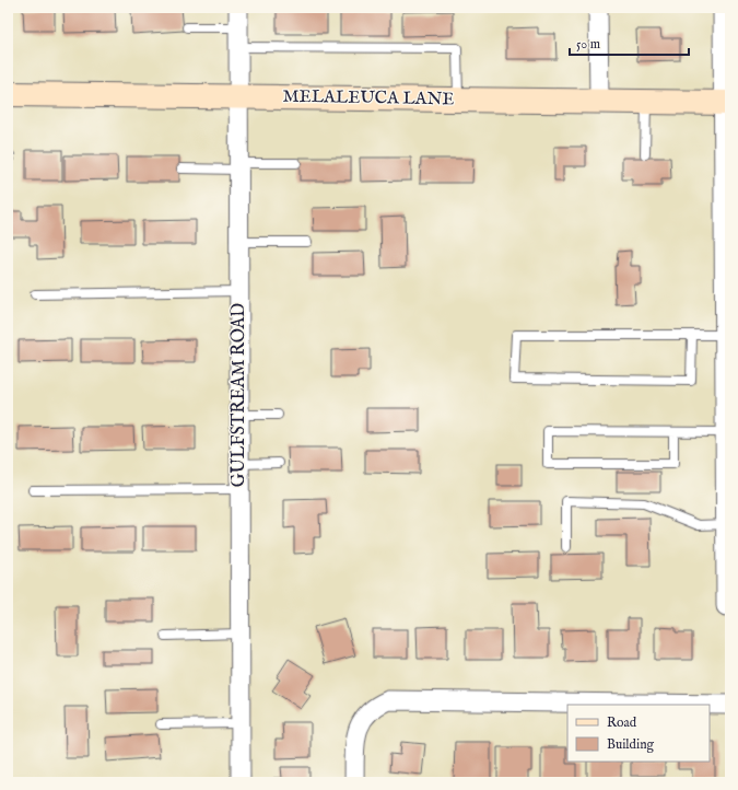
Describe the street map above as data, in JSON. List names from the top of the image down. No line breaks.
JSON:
{"streets":{"street":["MELALEUCA LANE","GULFSTREAM ROAD"]},"crossings":[["MELALEUCA LANE","GULFSTREAM ROAD"]],"legend":["Road","Building"],"scale_bar":"50 m"}
